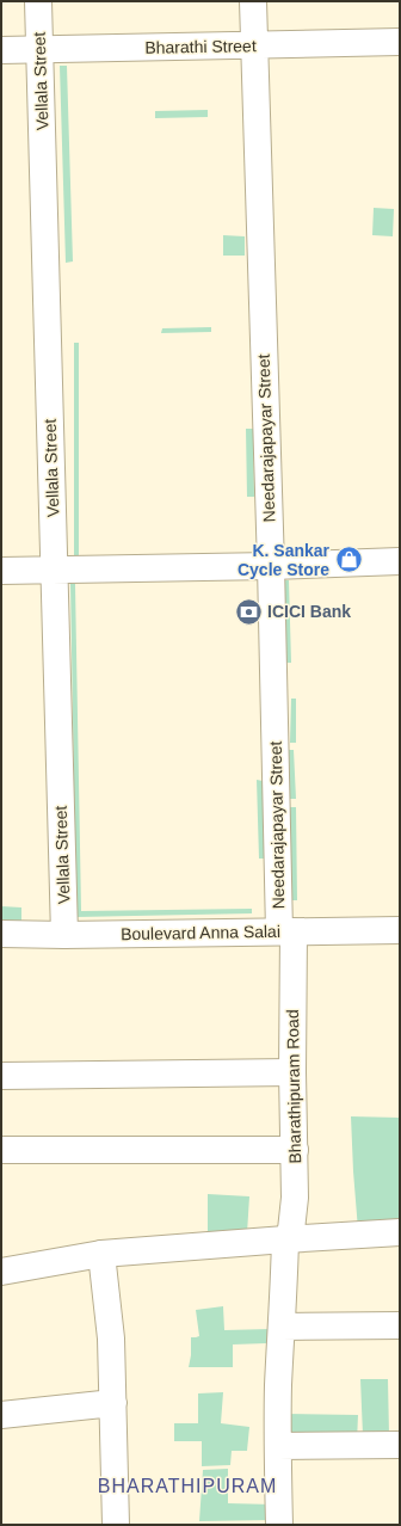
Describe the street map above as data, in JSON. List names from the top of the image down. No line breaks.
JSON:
{"streets":{"street":["Bharathi Street","Vellala Street","Needarajapayar Street","Boulevard Anna Salai","Bharathipuram Road"]},"crossings":[["Bharathi Street","Vellala Street"],["Bharathi Street","Needarajapayar Street"],["Vellala Street","Boulevard Anna Salai"],["Needarajapayar Street","Boulevard Anna Salai"],["Needarajapayar Street","Bharathipuram Road"],["Boulevard Anna Salai","Bharathipuram Road"]],"districts":["BHARATHIPURAM"],"places":{"shop":["K. Sankar Cycle Store"],"bank":["ICICI Bank"]}}
